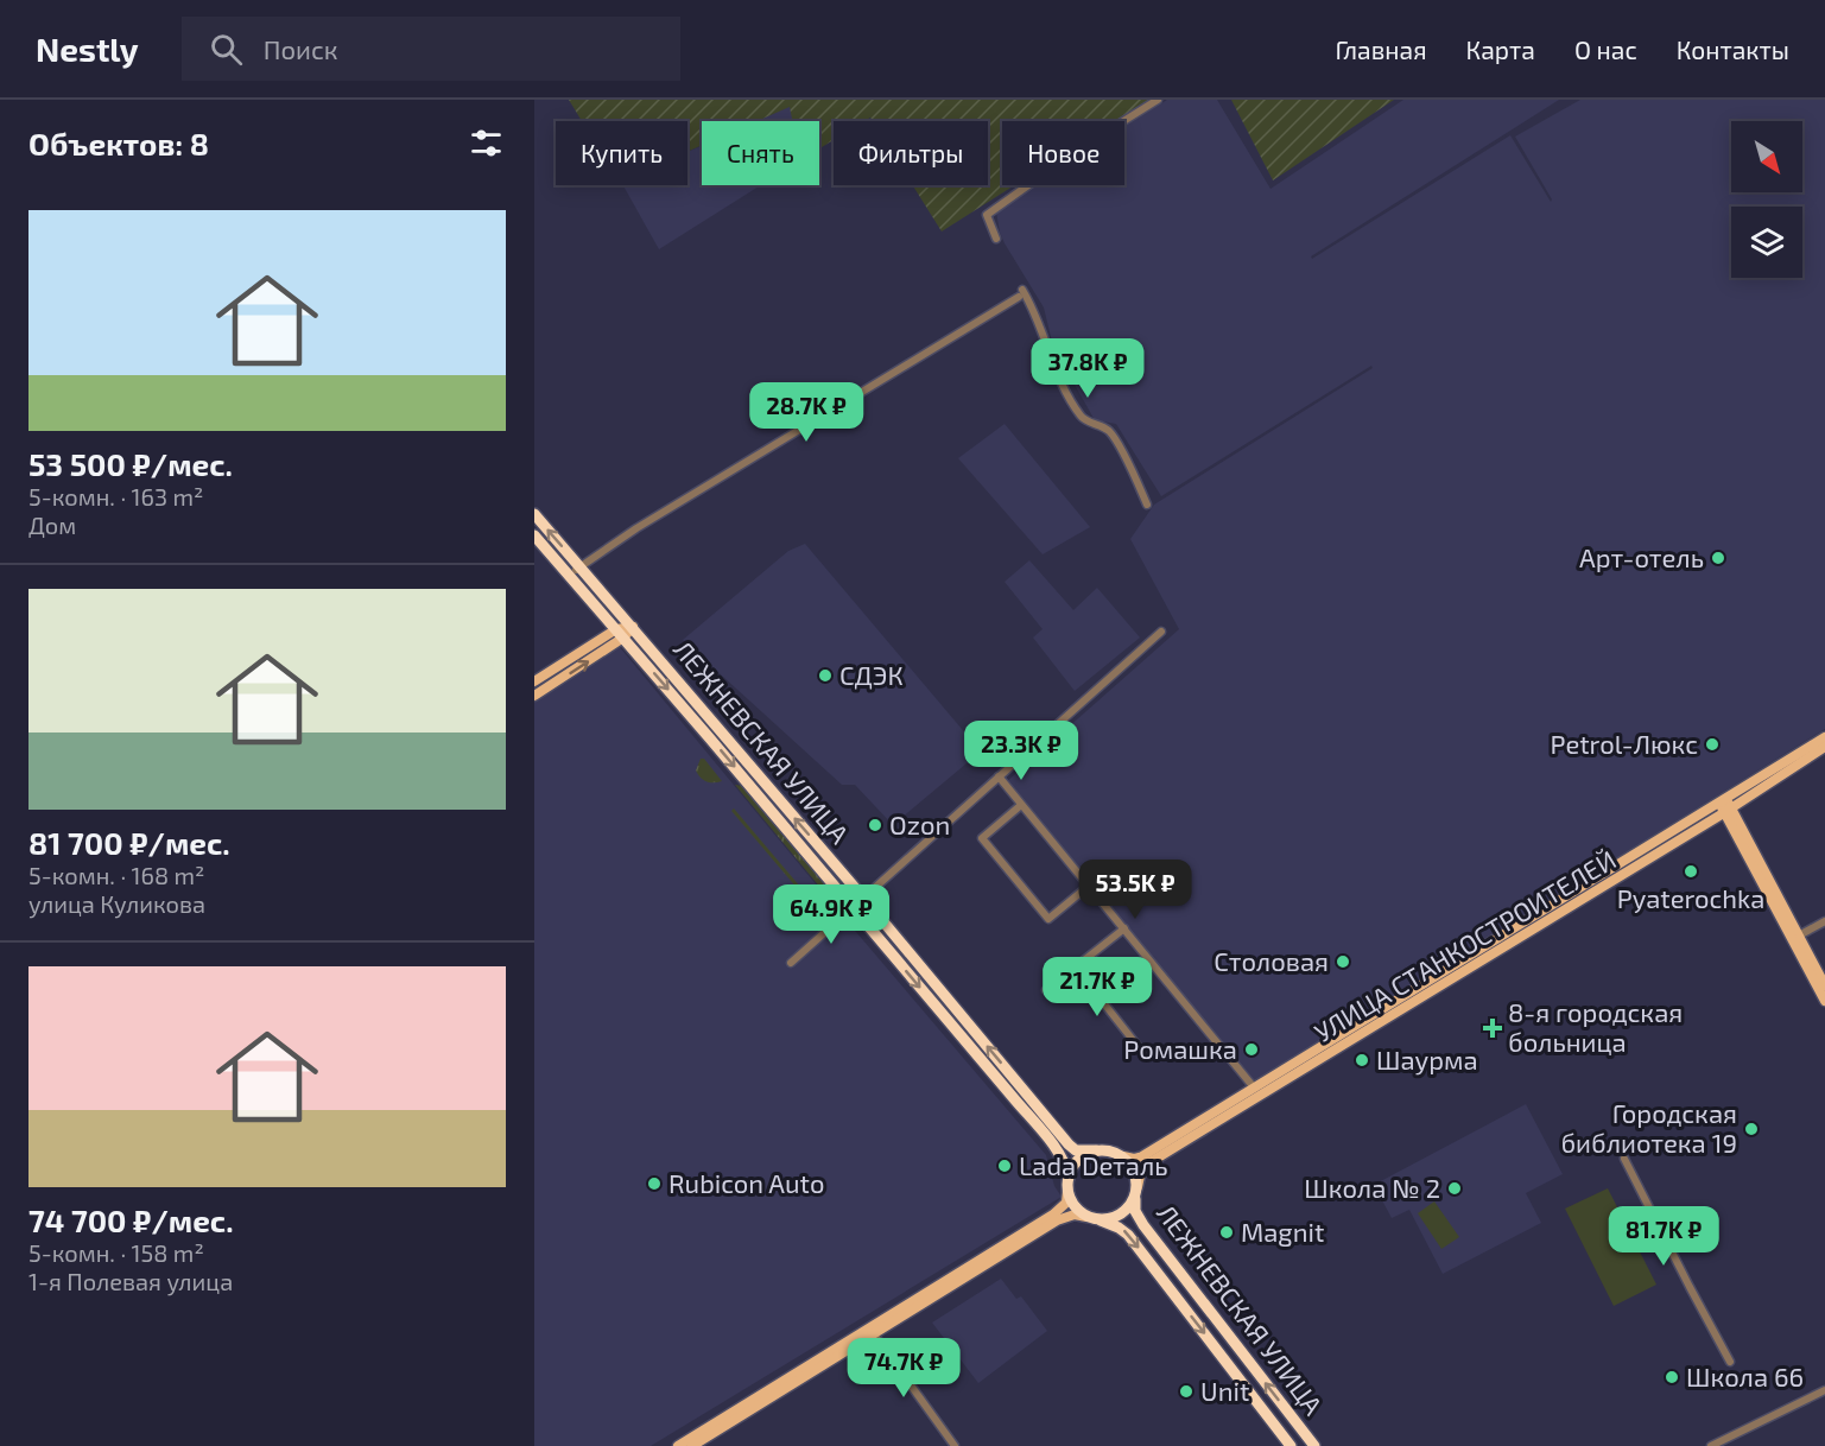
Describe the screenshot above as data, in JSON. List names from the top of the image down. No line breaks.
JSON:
{"streets":{"highway":["ЛЕЖНЕВСКАЯ УЛИЦА"],"main road":["УЛИЦА СТАНКОСТРОИТЕЛЕЙ"]},"crossings":[["ЛЕЖНЕВСКАЯ УЛИЦА","УЛИЦА СТАНКОСТРОИТЕЛЕЙ"]],"places":{"other":["Арт-отель","СДЭК","Petrol-Люкс","Ozon","Pyaterochka","Столовая","Ромашка","Шаурма","Городская библиотека 19","Lada Dеталь","Rubicon Auto","Школа № 2","Magnit","Школа 66","Unit"],"health":["8-я городская больница"]},"north":"bottom right","page":{"header":"Nestly","search":"Поиск","nav":["Главная","Карта","О нас","Контакты"],"heading":"Объектов: 8","chip":["Купить","Снять","Фильтры","Новое"],"list":[{"name":"53 500 ₽/мес.","note":"5-комн. · 163 m² · Дом"},{"name":"81 700 ₽/мес.","note":"5-комн. · 168 m² · улица Куликова"},{"name":"74 700 ₽/мес.","note":"5-комн. · 158 m² · 1-я Полевая улица"}],"price":["37.8K ₽","28.7K ₽","23.3K ₽","53.5K ₽","64.9K ₽","21.7K ₽","81.7K ₽","74.7K ₽"]}}
